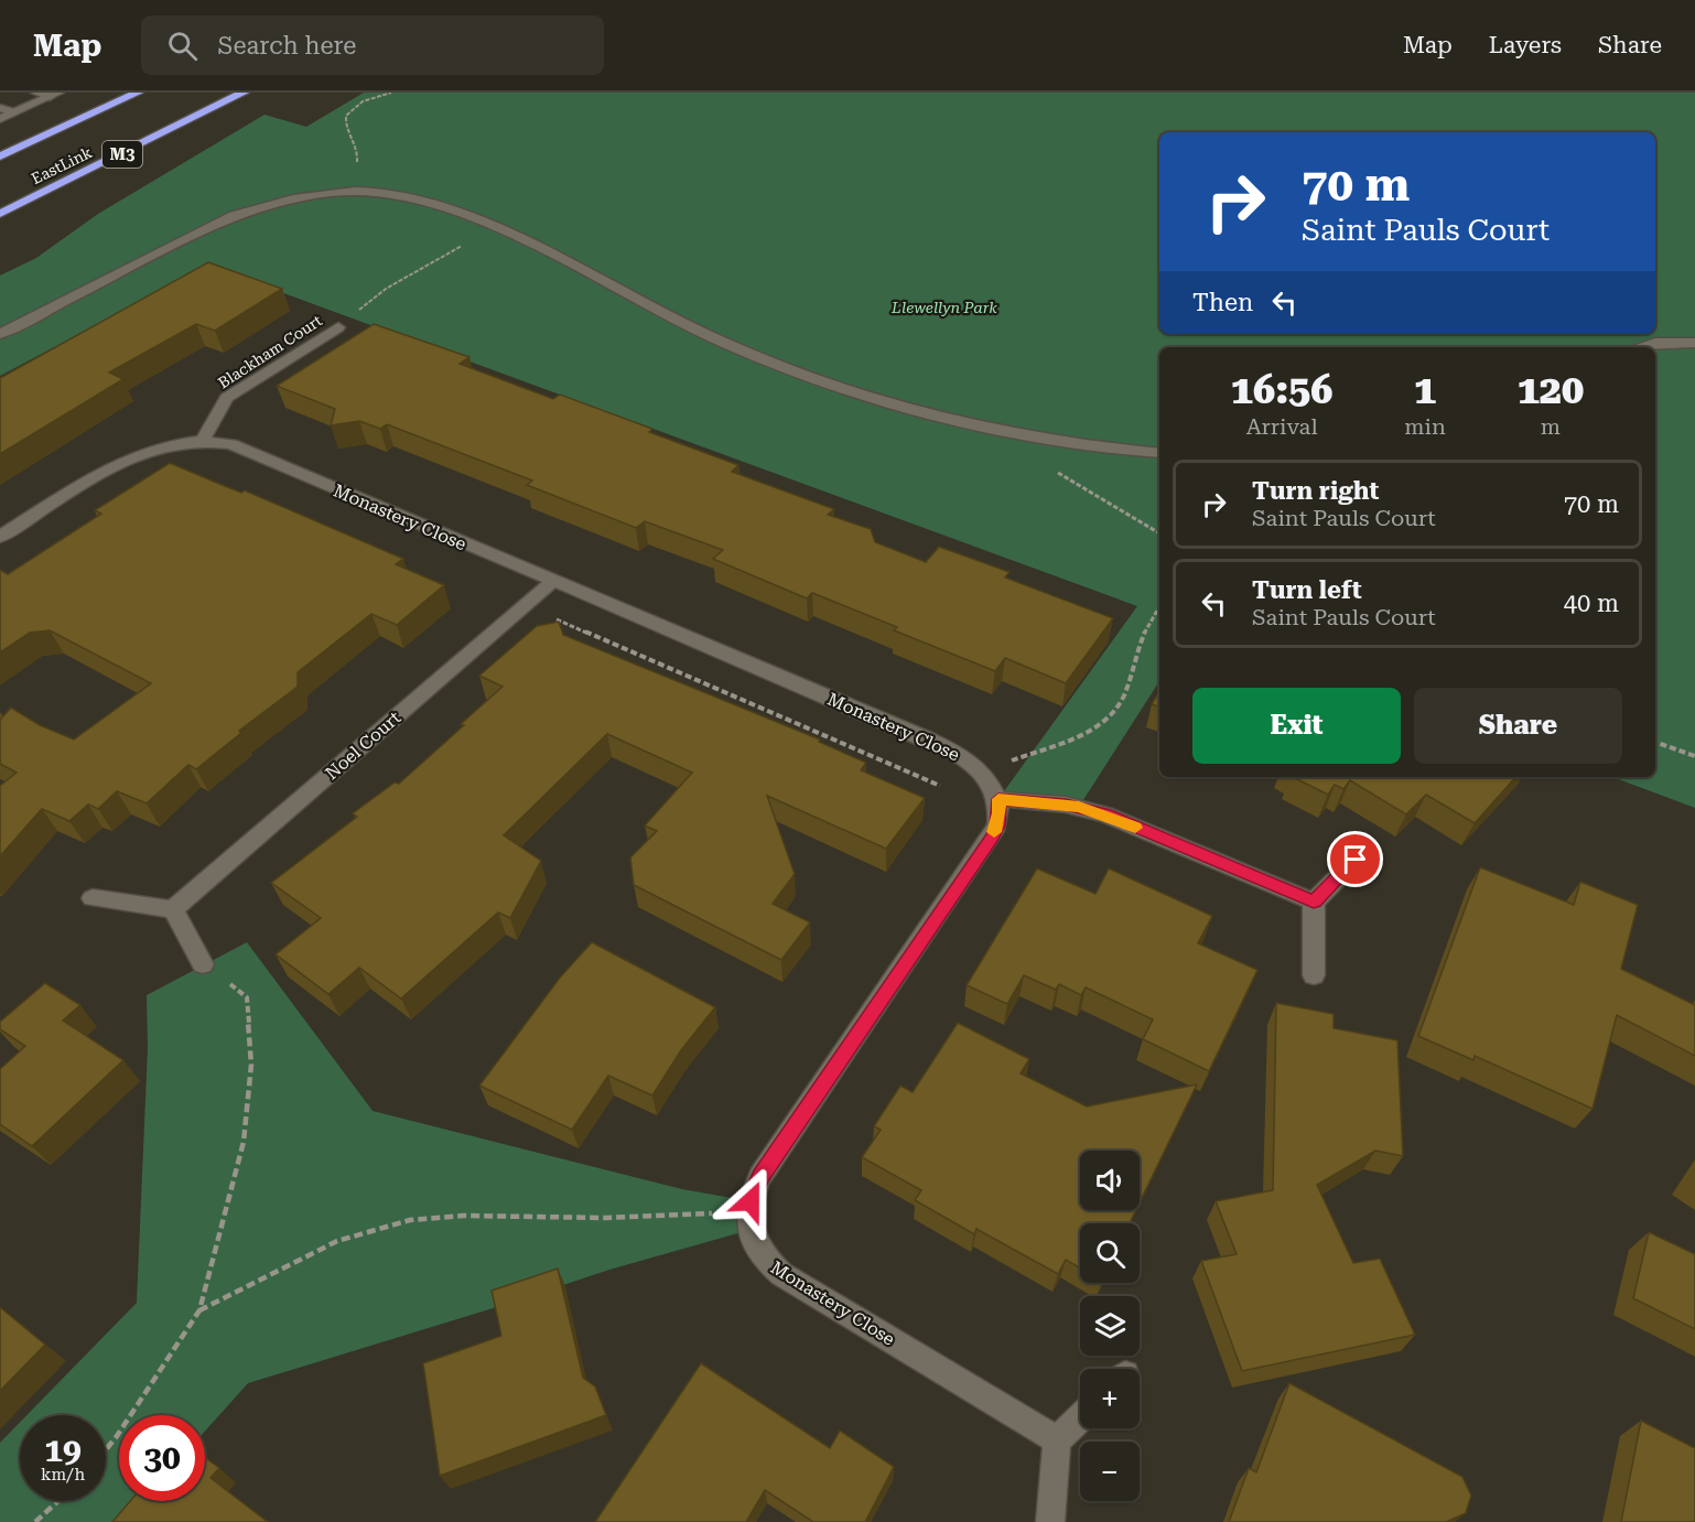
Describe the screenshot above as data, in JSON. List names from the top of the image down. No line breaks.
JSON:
{"streets":{"highway":["M3","EastLink"],"street":["Blackham Court","Monastery Close","Noel Court"]},"crossings":[["Blackham Court","Monastery Close"],["Monastery Close","Noel Court"]],"parks":["Llewellyn Park"],"page":{"header":"Map","search":"Search here","nav":["Map","Layers","Share"],"turn":["70 m","Saint Pauls Court"],"then":"Then","eta":["16:56","Arrival","1","min","120","m"],"list":[{"name":"Turn right","note":"Saint Pauls Court","value":"70 m"},{"name":"Turn left","note":"Saint Pauls Court","value":"40 m"}],"buttons":["Exit","Share"],"map_buttons":["+","−"],"speed":"19 km/h","limit":"30"}}
